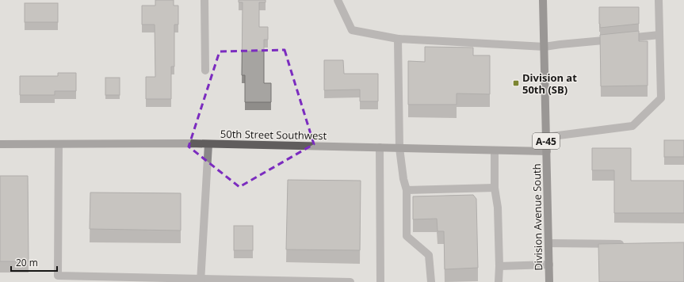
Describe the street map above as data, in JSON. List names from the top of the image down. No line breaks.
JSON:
{"streets":{"main road":["A-45","Division Avenue South"],"street":["50th Street Southwest"]},"crossings":[["50th Street Southwest","Division Avenue South"]],"places":{"transit":["Division at 50th (SB)"]},"scale_bar":"20 m"}
